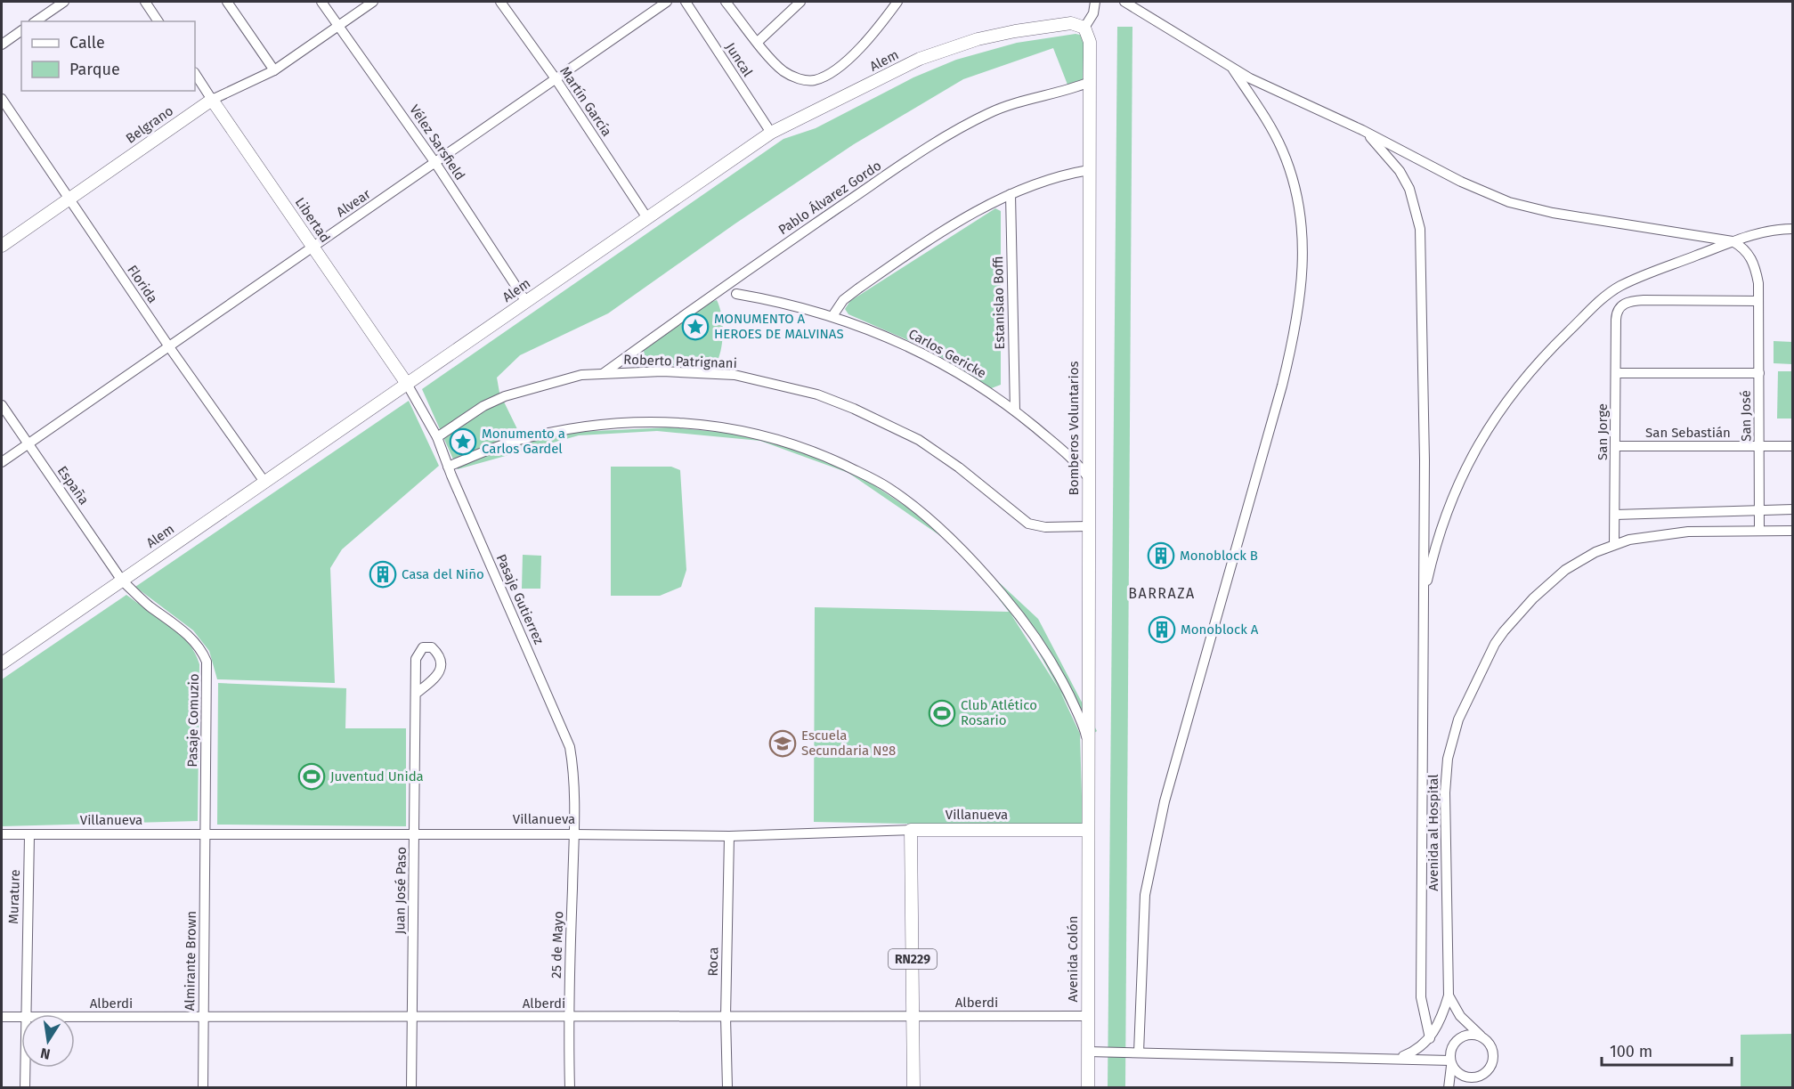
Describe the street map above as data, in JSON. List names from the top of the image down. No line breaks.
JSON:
{"streets":{"main road":["Alem","Belgrano","Libertad","Bomberos Voluntarios","Villanueva","RN229","Avenida Colón"],"street":["Juncal","Martín García","Vélez Sarsfield","Pablo Álvarez Gordo","Alvear","Florida","Estanislao Boffi","Carlos Gericke","Roberto Patrignani","San José","San Jorge","San Sebastián","España","Pasaje Gutierrez","Pasaje Comuzio","Avenida al Hospital","Juan José Paso","Murature","25 de Mayo","Almirante Brown","Roca","Alberdi"]},"crossings":[["Juncal","Alem"],["Alem","Martín García"],["Alem","Vélez Sarsfield"],["Alem","Libertad"],["Alem","Florida"],["Alem","Bomberos Voluntarios"],["Alem","España"],["Alem","Pasaje Gutierrez"],["Alem","Pasaje Comuzio"],["Martín García","Alvear"],["Belgrano","Vélez Sarsfield"],["Belgrano","Libertad"],["Belgrano","Florida"],["Vélez Sarsfield","Alvear"],["Pablo Álvarez Gordo","Roberto Patrignani"],["Pablo Álvarez Gordo","Bomberos Voluntarios"],["Alvear","Libertad"],["Alvear","Florida"],["Alvear","España"],["Libertad","Pasaje Gutierrez"],["Estanislao Boffi","Carlos Gericke"],["Carlos Gericke","Bomberos Voluntarios"],["Roberto Patrignani","Bomberos Voluntarios"],["Roberto Patrignani","Pasaje Gutierrez"],["San José","San Jorge"],["San José","San Sebastián"],["San José","Avenida al Hospital"],["Bomberos Voluntarios","Villanueva"],["Bomberos Voluntarios","Avenida Colón"],["San Jorge","San Sebastián"],["San Jorge","Avenida al Hospital"],["España","Pasaje Comuzio"],["Pasaje Gutierrez","Villanueva"],["Pasaje Gutierrez","25 de Mayo"],["Pasaje Comuzio","Villanueva"],["Pasaje Comuzio","Almirante Brown"],["Villanueva","Juan José Paso"],["Villanueva","Murature"],["Villanueva","25 de Mayo"],["Villanueva","RN229"],["Villanueva","Avenida Colón"],["Villanueva","Almirante Brown"],["Villanueva","Roca"],["Juan José Paso","Alberdi"],["25 de Mayo","Alberdi"],["RN229","Alberdi"],["Avenida Colón","Alberdi"],["Almirante Brown","Alberdi"],["Roca","Alberdi"]],"districts":["BARRAZA"],"places":{"place":["MONUMENTO A HEROES DE MALVINAS","Monumento a Carlos Gardel"],"building":["Monoblock B","Casa del Niño","Monoblock A"],"sports":["Club Atlético Rosario","Juventud Unida"],"school or university":["Escuela Secundaria Nº8"]},"legend":["Calle","Parque"],"scale_bar":"100 m","north":"bottom"}
